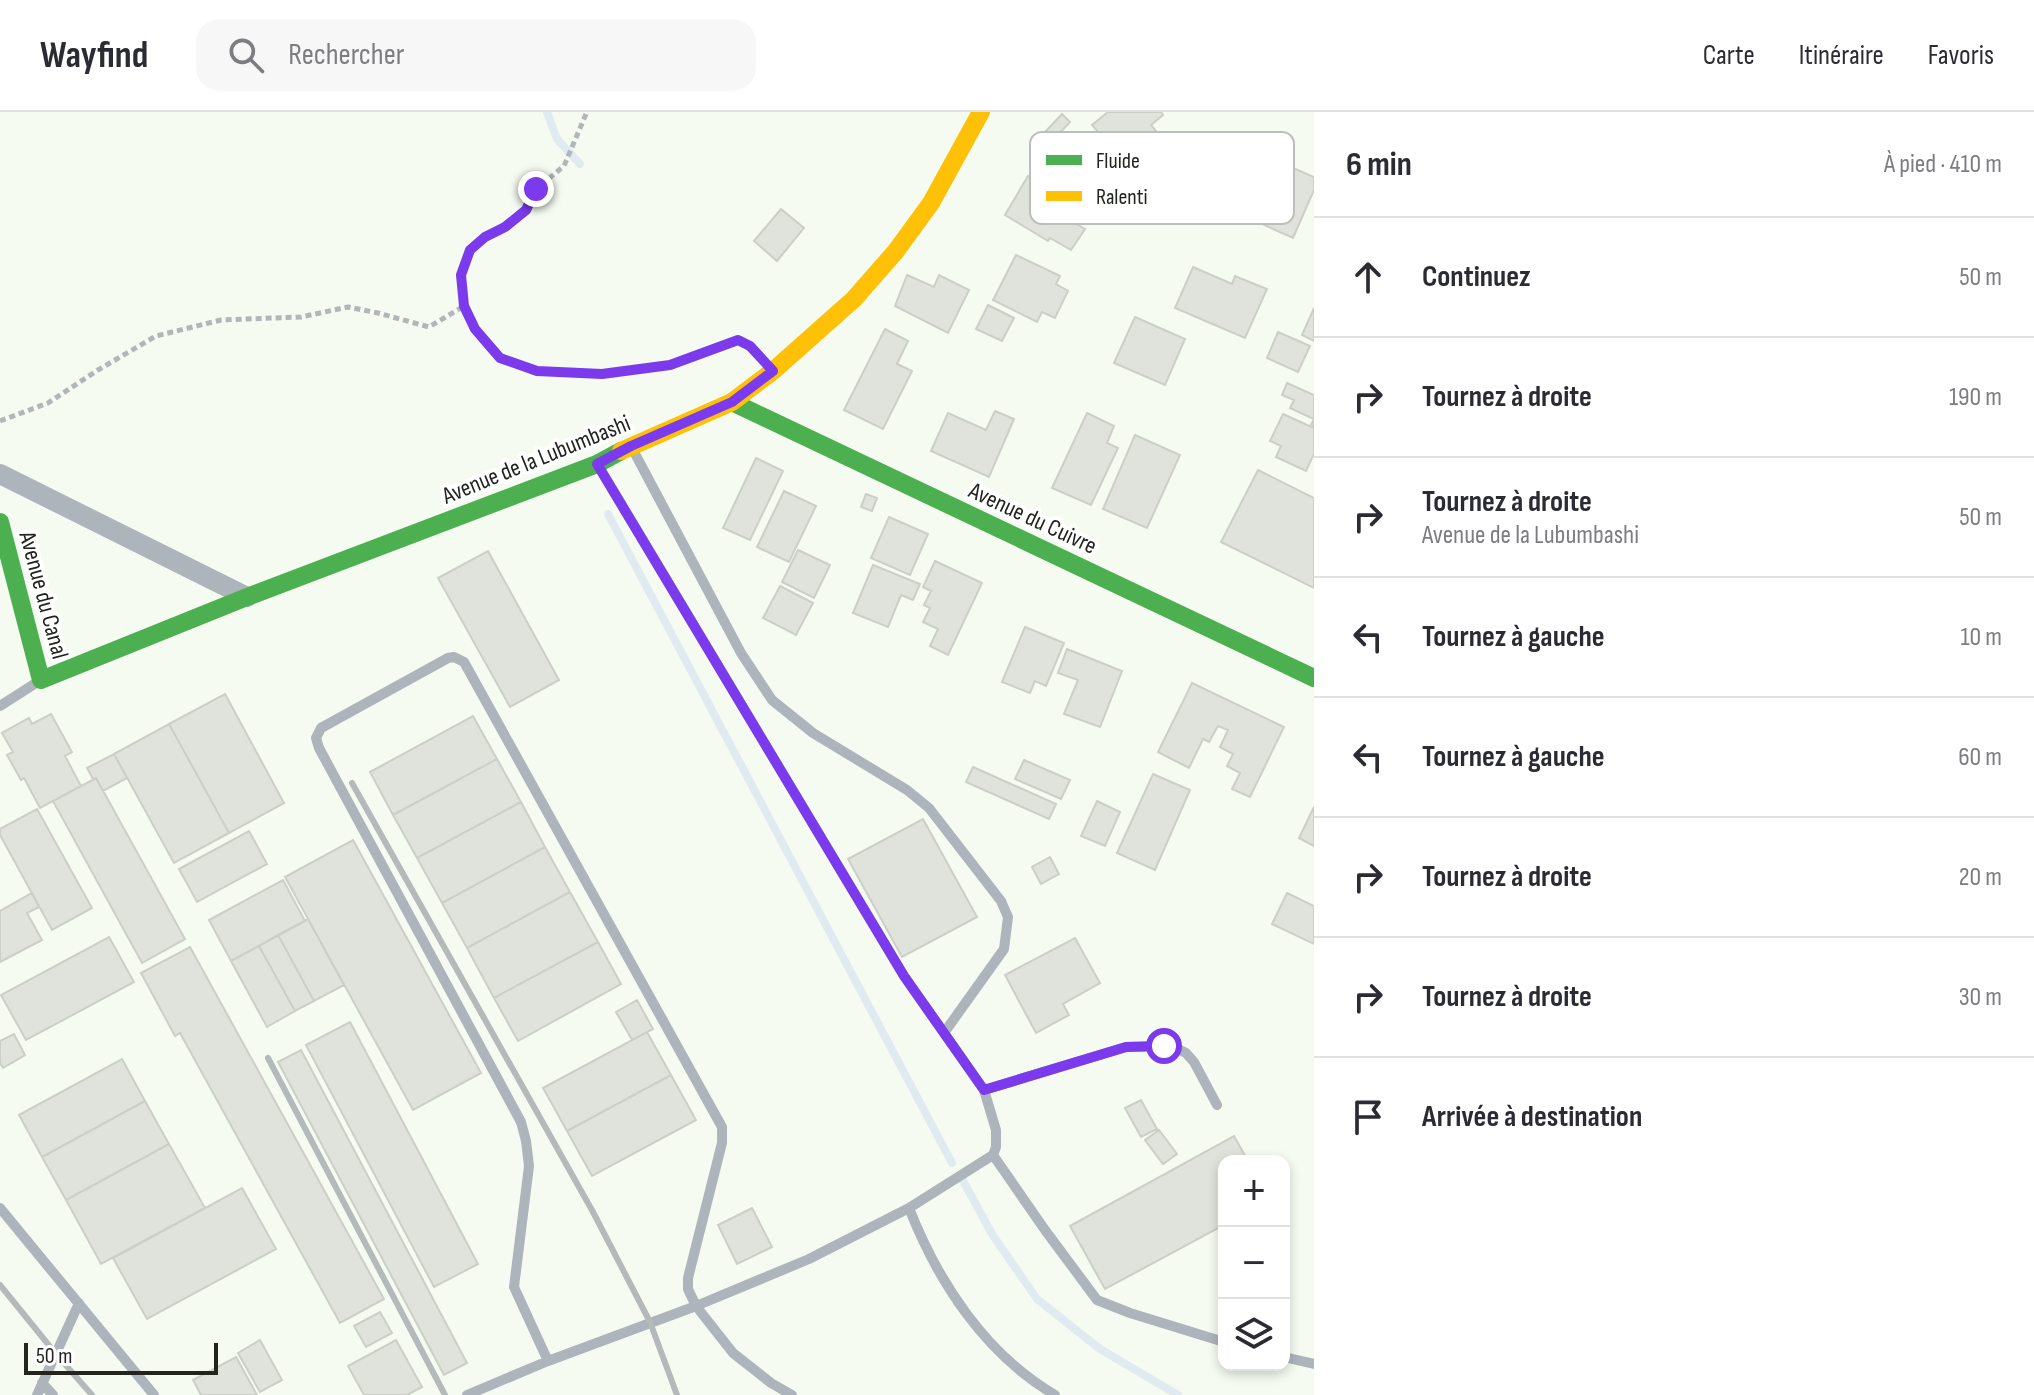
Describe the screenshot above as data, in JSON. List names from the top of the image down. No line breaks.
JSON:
{"streets":{"street":["Avenue de la Lubumbashi","Avenue du Cuivre","Avenue du Canal"]},"crossings":[["Avenue de la Lubumbashi","Avenue du Cuivre"],["Avenue de la Lubumbashi","Avenue du Canal"]],"legend":["Fluide","Ralenti"],"scale_bar":"50 m","page":{"header":"Wayfind","search":"Rechercher","nav":["Carte","Itinéraire","Favoris"],"heading":["6 min","À pied · 410 m"],"list":[["Continuez","50 m"],["Tournez à droite","190 m"],["Tournez à droite","Avenue de la Lubumbashi","50 m"],["Tournez à gauche","10 m"],["Tournez à gauche","60 m"],["Tournez à droite","20 m"],["Tournez à droite","30 m"],"Arrivée à destination"],"map_buttons":["+","−"],"scale":"50 m"}}
